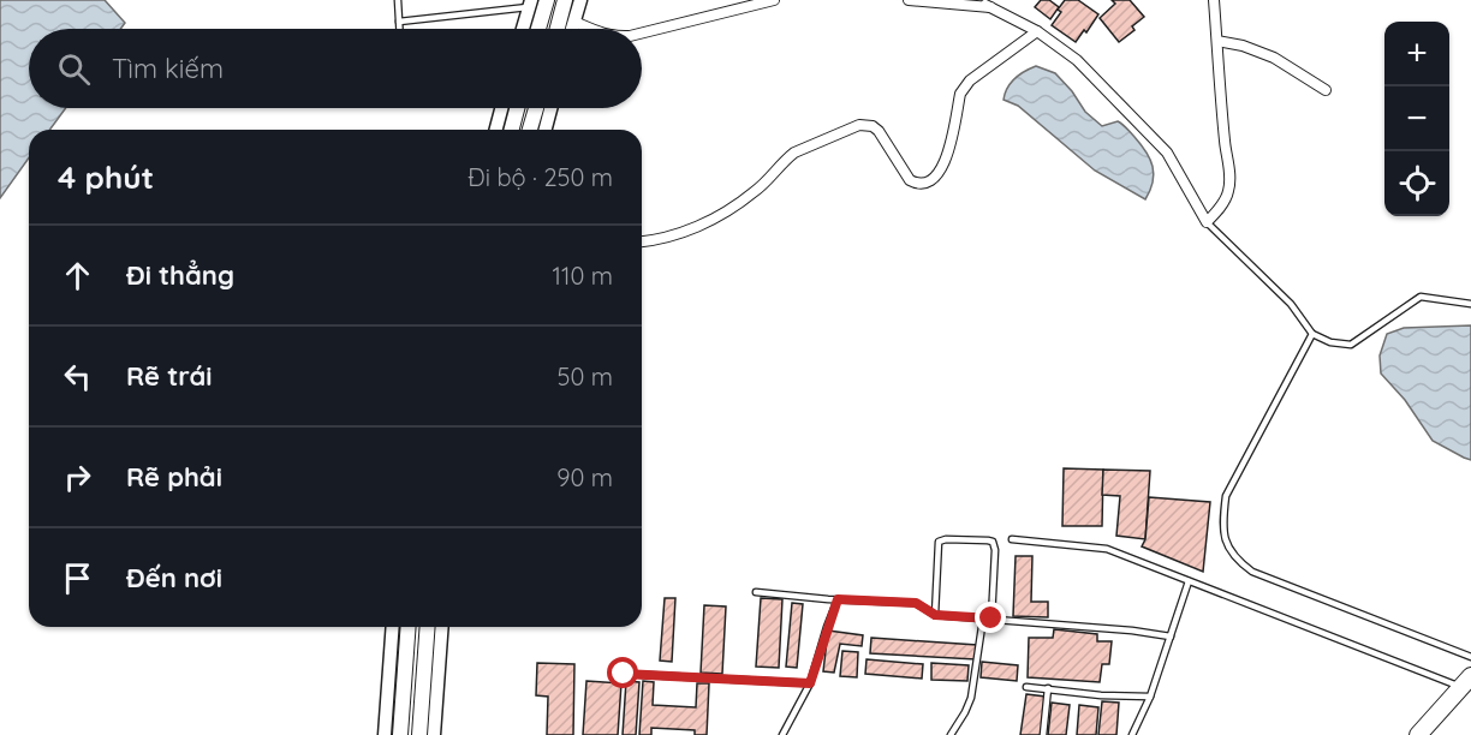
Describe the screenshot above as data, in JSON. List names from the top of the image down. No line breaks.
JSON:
{"page":{"map_buttons":["+","−"],"search":"Tìm kiếm","heading":["4 phút","Đi bộ · 250 m"],"list":[["Đi thẳng","110 m"],["Rẽ trái","50 m"],["Rẽ phải","90 m"],"Đến nơi"]}}
